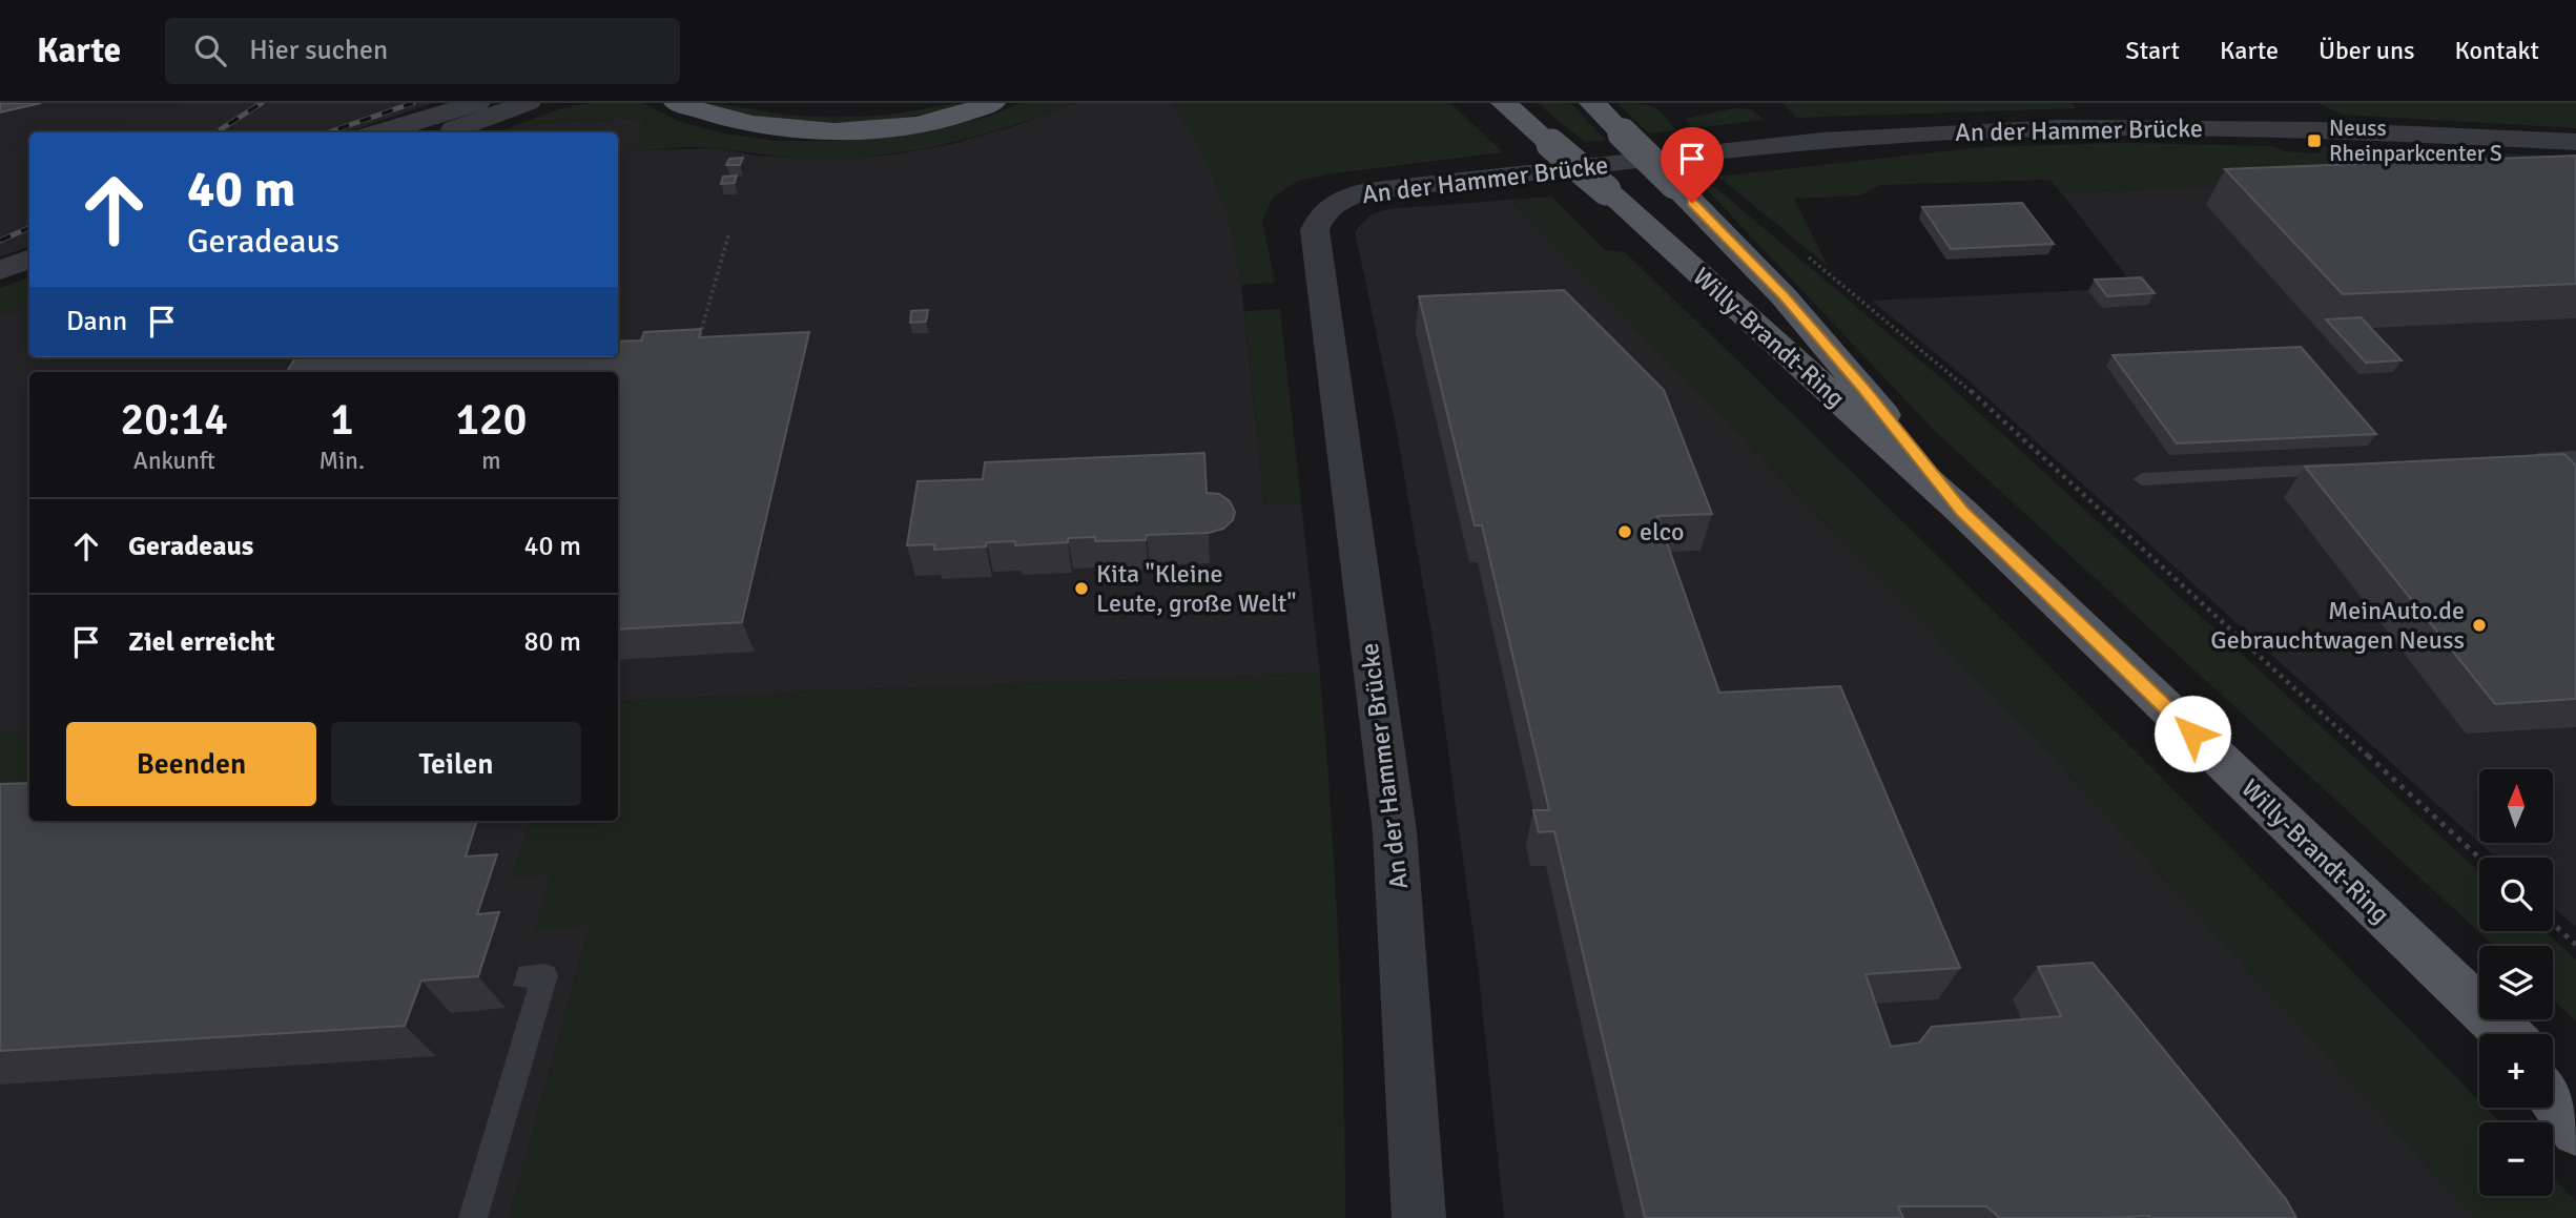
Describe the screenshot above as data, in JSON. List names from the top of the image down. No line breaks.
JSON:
{"streets":{"main road":["Willy-Brandt-Ring"],"street":["An der Hammer Brücke"]},"places":{"transit":["Neuss Rheinparkcenter S"],"other":["elco","Kita \"Kleine Leute, große Welt\"","MeinAuto.de Gebrauchtwagen Neuss"]},"north":"top","page":{"header":"Karte","search":"Hier suchen","nav":["Start","Karte","Über uns","Kontakt"],"turn":["40 m","Geradeaus"],"then":"Dann","eta":["20:14","Ankunft","1","Min.","120","m"],"list":[{"name":"Geradeaus","value":"40 m"},{"name":"Ziel erreicht","value":"80 m"}],"buttons":["Beenden","Teilen"],"map_buttons":["+","−"]}}
